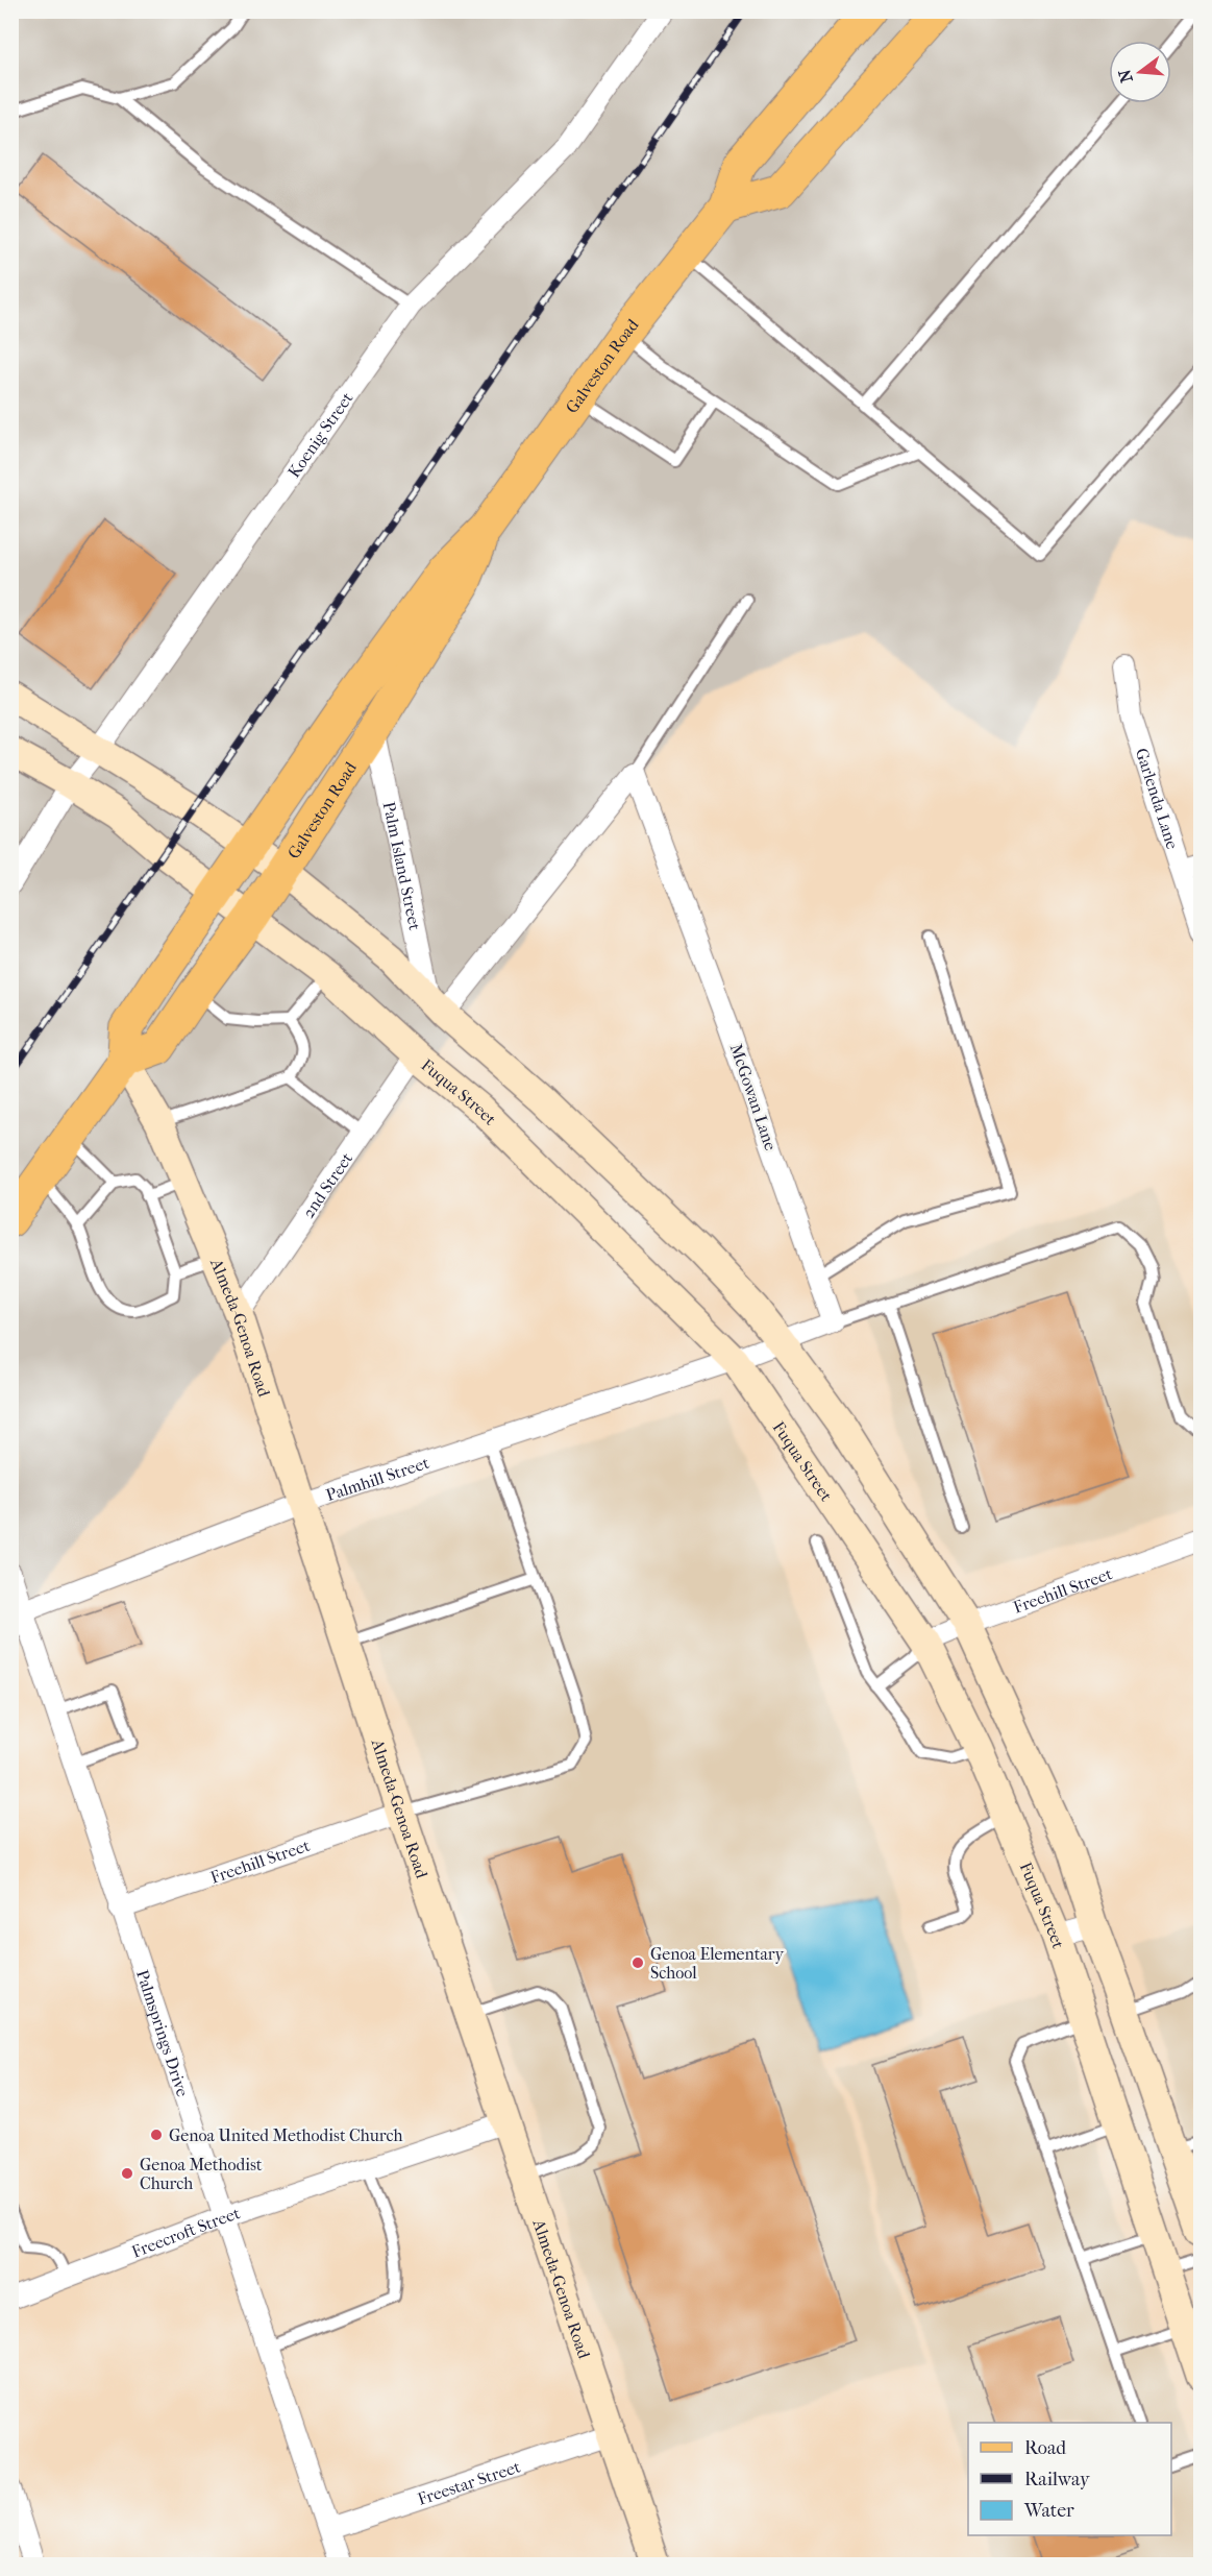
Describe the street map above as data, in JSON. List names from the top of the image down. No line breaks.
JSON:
{"streets":{"main road":["Galveston Road","Fuqua Street","Almeda-Genoa Road"],"street":["Koenig Street","Garlenda Lane","Palm Island Street","McGowan Lane","2nd Street","Palmhill Street","Freehill Street","Palmsprings Drive","Freecroft Street","Freestar Street"]},"crossings":[["Galveston Road","Palm Island Street"],["Galveston Road","Fuqua Street"],["Galveston Road","Almeda-Genoa Road"],["Koenig Street","Fuqua Street"],["Fuqua Street","2nd Street"],["Fuqua Street","Palmhill Street"],["Fuqua Street","Freehill Street"],["2nd Street","Almeda-Genoa Road"],["Almeda-Genoa Road","Palmhill Street"],["Almeda-Genoa Road","Freehill Street"],["Almeda-Genoa Road","Freecroft Street"],["Almeda-Genoa Road","Freestar Street"],["Palmhill Street","Palmsprings Drive"],["Freehill Street","Palmsprings Drive"],["Palmsprings Drive","Freecroft Street"],["Palmsprings Drive","Freestar Street"]],"places":["Genoa Elementary School","Genoa United Methodist Church","Genoa Methodist Church"],"legend":["Road","Railway","Water"],"north":"left"}
